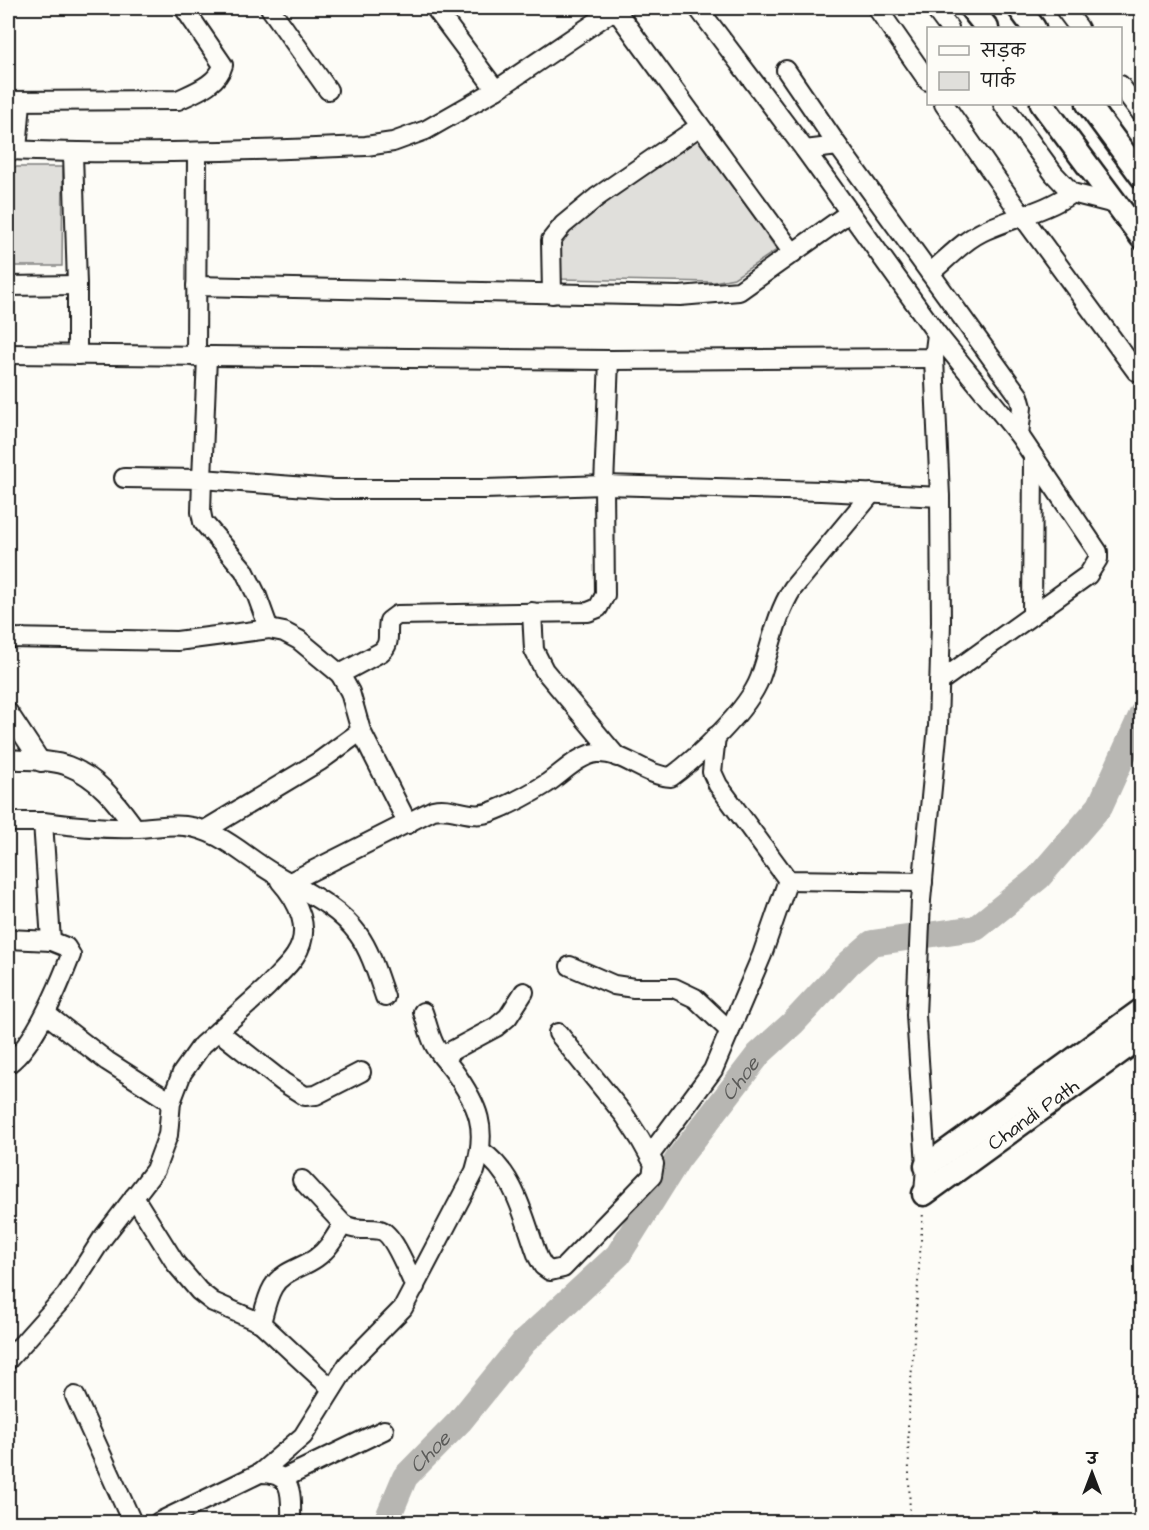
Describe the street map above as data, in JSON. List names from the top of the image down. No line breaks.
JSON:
{"streets":{"main road":["Chandi Path"]},"water":["Choe"],"legend":["सड़क","पार्क"],"north":"top"}
